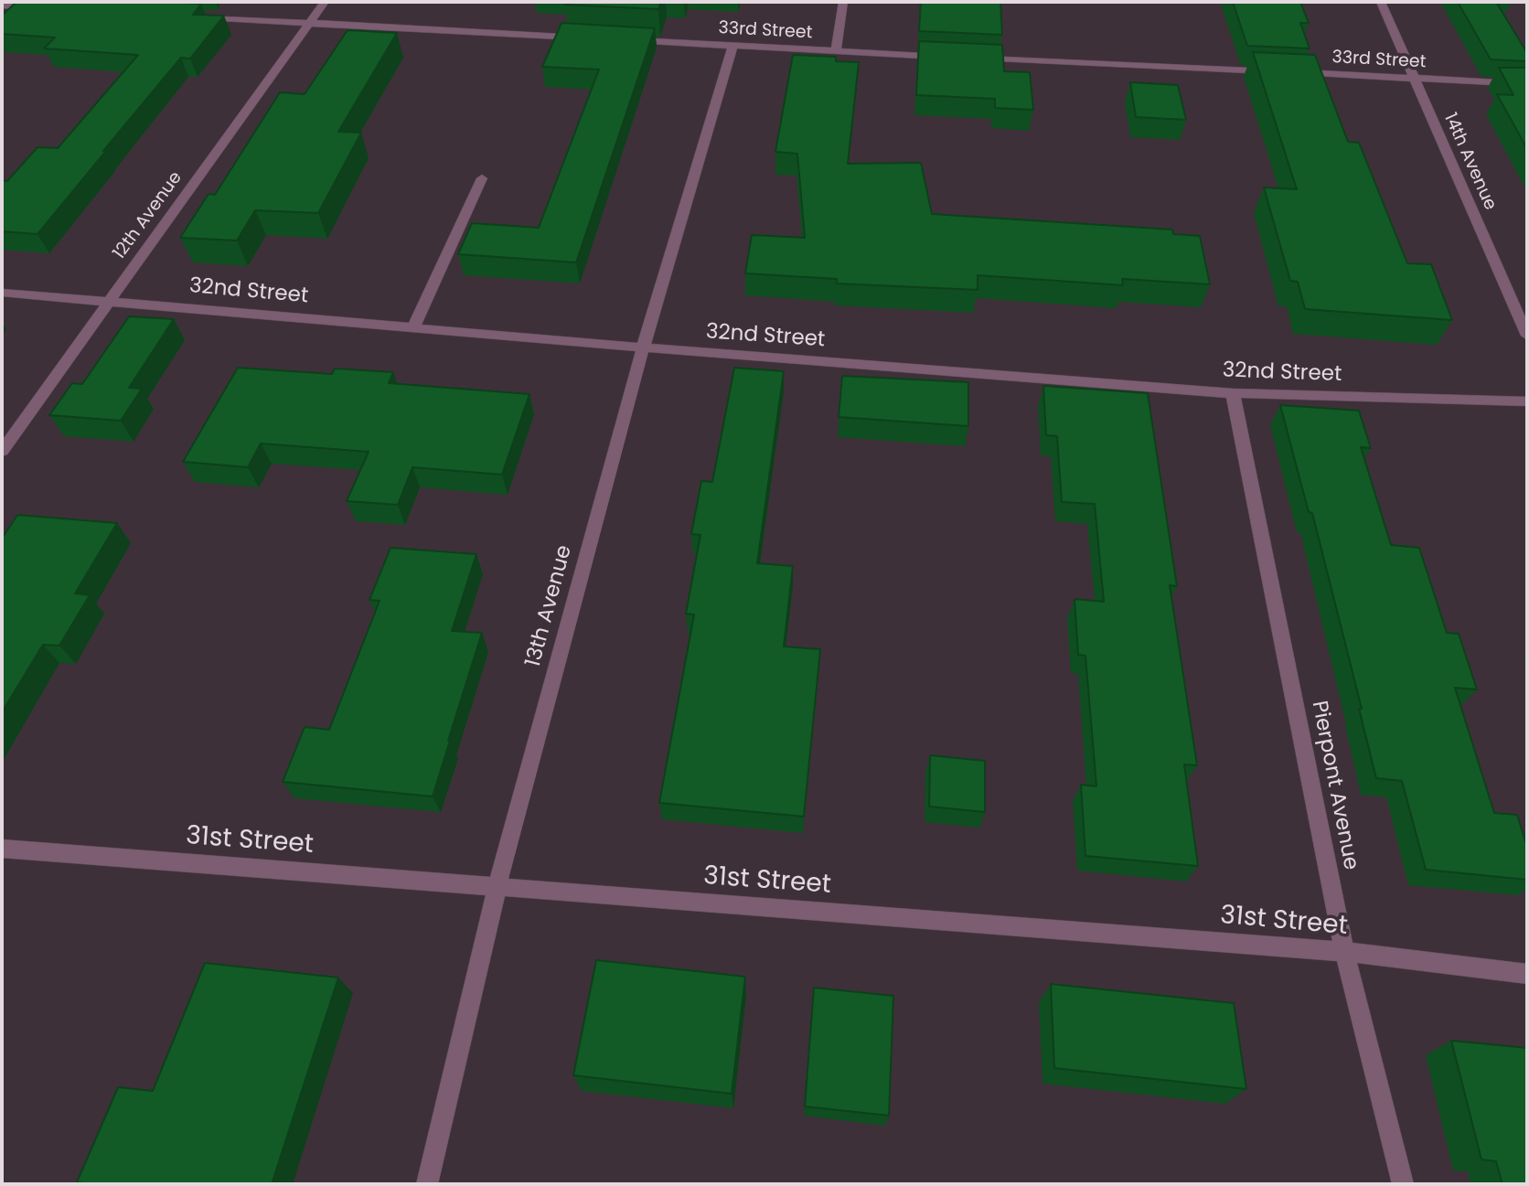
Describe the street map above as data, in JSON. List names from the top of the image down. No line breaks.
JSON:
{"streets":{"street":["33rd Street","14th Avenue","12th Avenue","32nd Street","13th Avenue","Pierpont Avenue","31st Street"]},"crossings":[["33rd Street","14th Avenue"],["33rd Street","13th Avenue"],["12th Avenue","32nd Street"],["32nd Street","13th Avenue"],["32nd Street","Pierpont Avenue"],["13th Avenue","31st Street"],["Pierpont Avenue","31st Street"]]}
